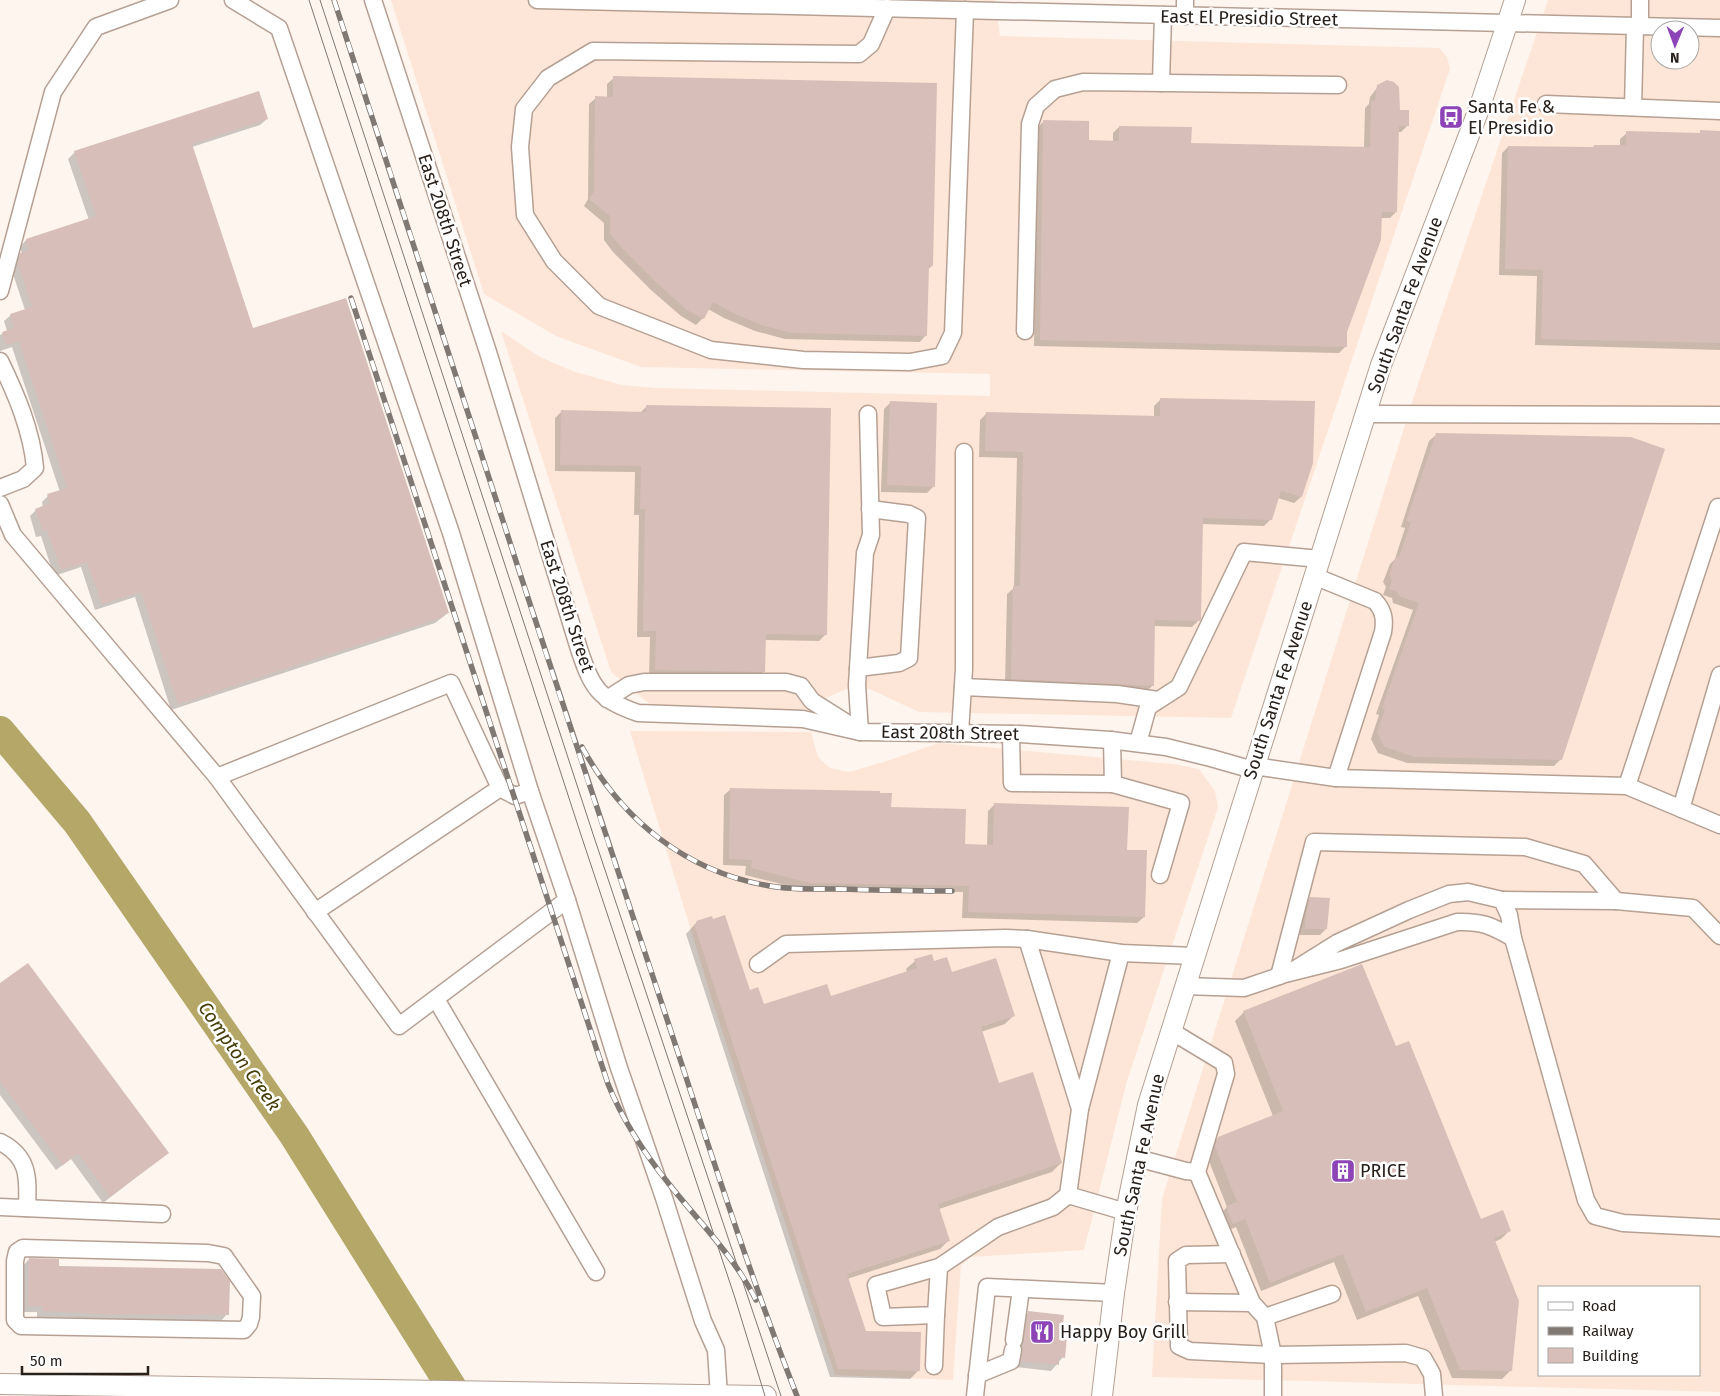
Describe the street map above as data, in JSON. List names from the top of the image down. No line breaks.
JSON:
{"streets":{"main road":["South Santa Fe Avenue"],"street":["East El Presidio Street","East 208th Street"]},"crossings":[["East El Presidio Street","South Santa Fe Avenue"],["East 208th Street","South Santa Fe Avenue"]],"water":["Compton Creek"],"places":{"bus stop":["Santa Fe & El Presidio"],"building":["PRICE"],"restaurant":["Happy Boy Grill"]},"legend":["Road","Railway","Building"],"scale_bar":"50 m","north":"bottom"}
